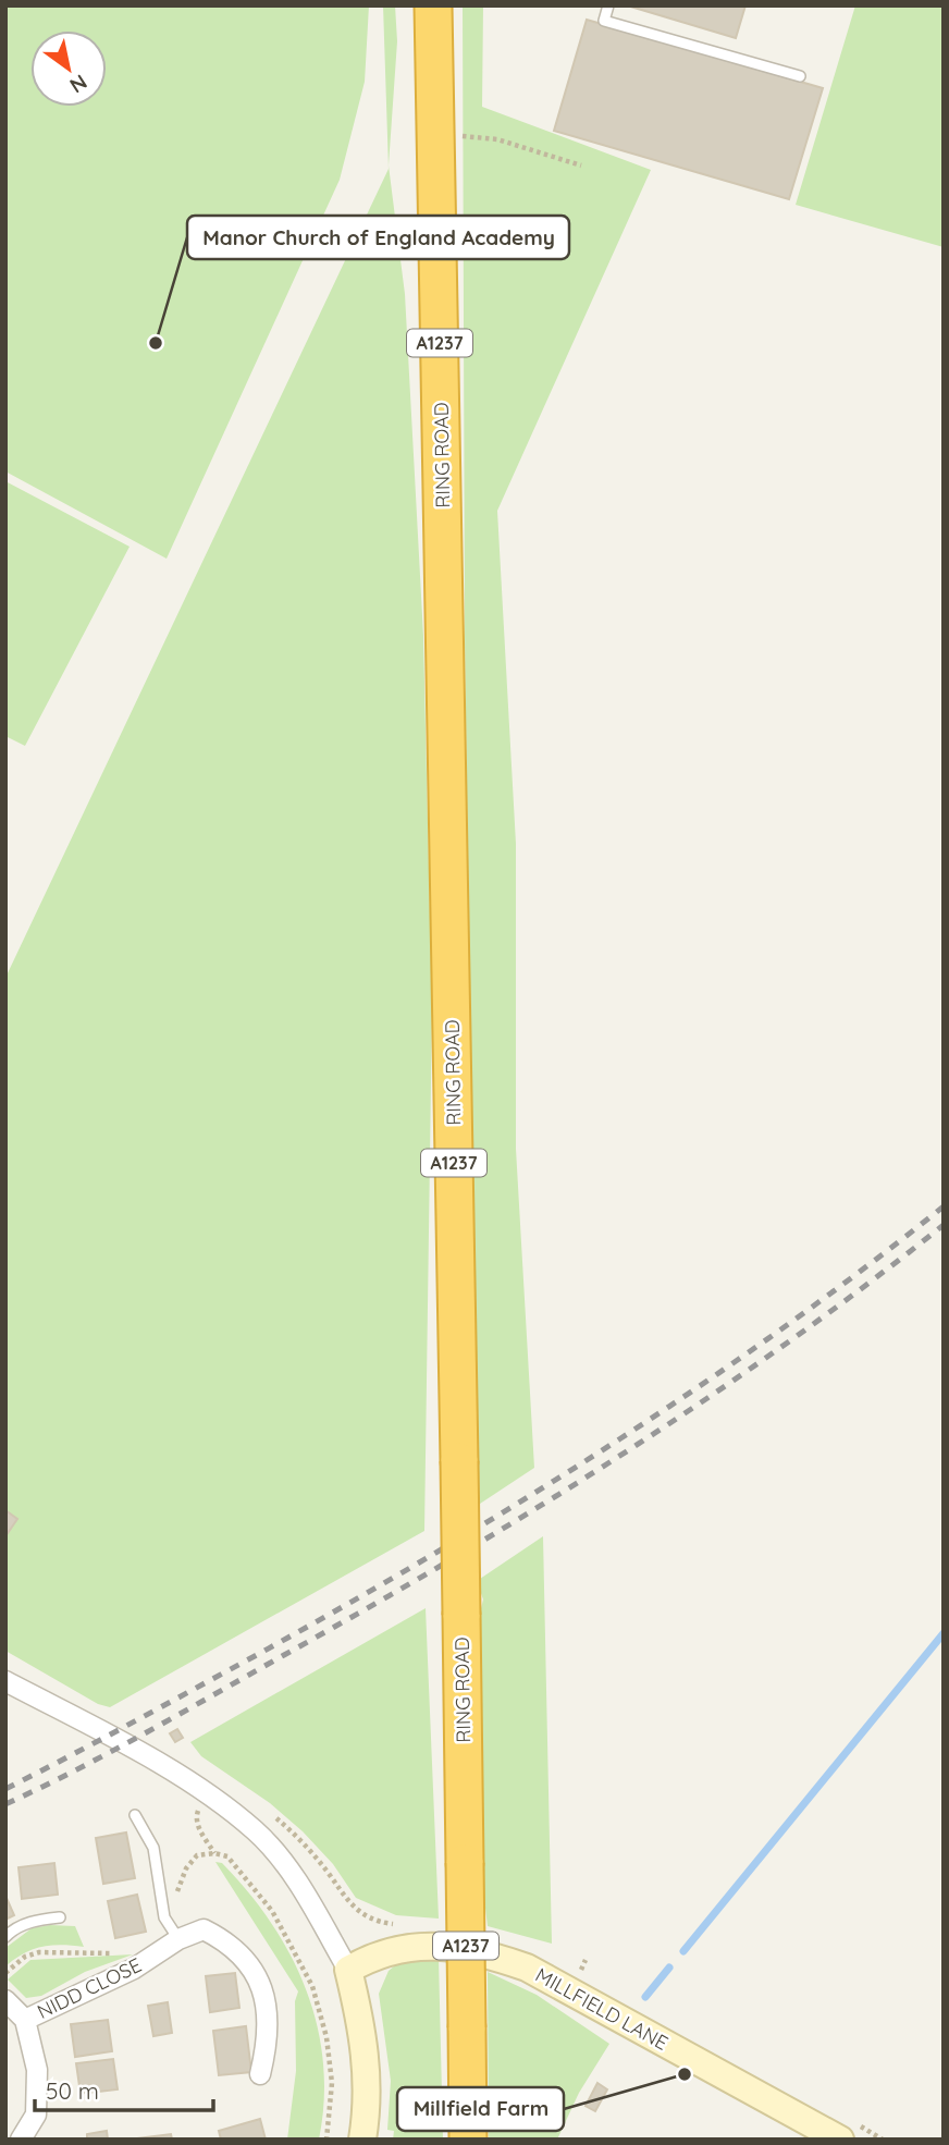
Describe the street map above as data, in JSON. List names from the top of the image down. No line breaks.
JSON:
{"streets":{"highway":["A1237","RING ROAD"],"street":["NIDD CLOSE","MILLFIELD LANE"]},"places":["Manor Church of England Academy","Millfield Farm"],"scale_bar":"50 m","north":"bottom right"}
